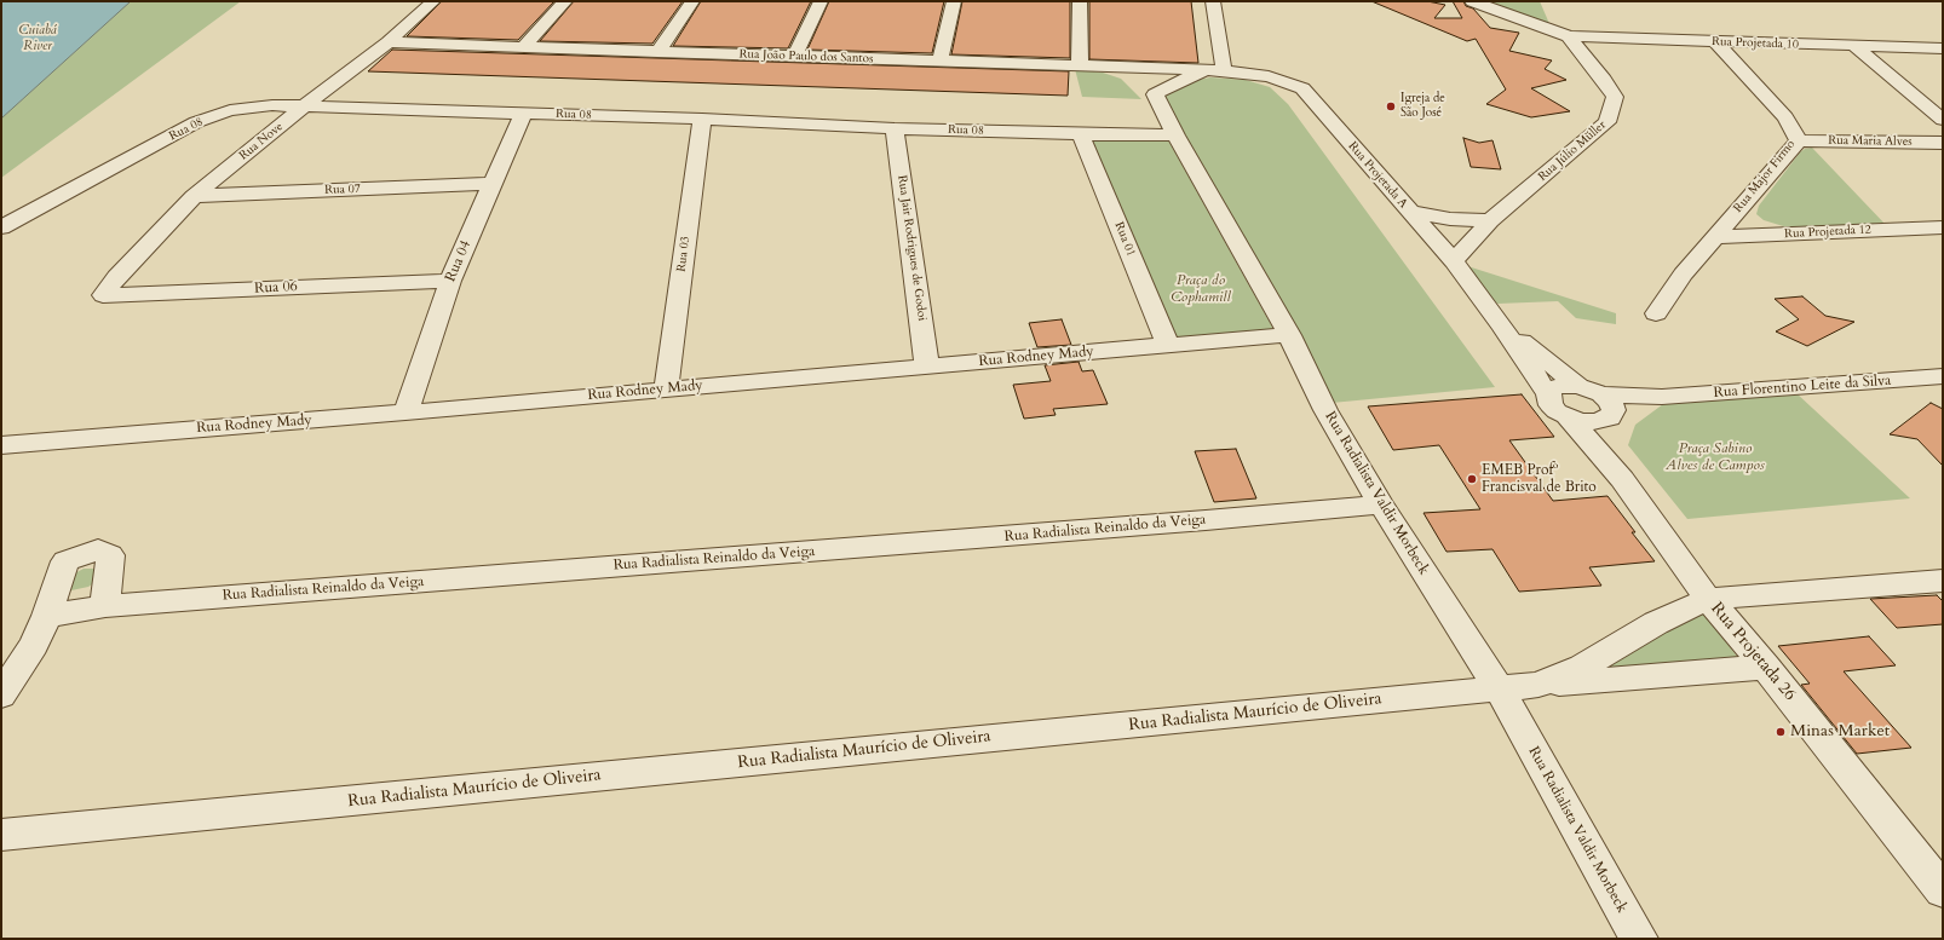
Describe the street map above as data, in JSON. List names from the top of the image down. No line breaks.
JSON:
{"streets":{"street":["Rua Projetada 10","Rua João Paulo dos Santos","Rua 08","Rua Nove","Rua Maria Alves","Rua Júlio Müller","Rua Projetada A","Rua Major Firmo","Rua 07","Rua Projetada 12","Rua 01","Rua Jair Rodrigues de Godoi","Rua 03","Rua 04","Rua 06","Rua Rodney Mady","Rua Florentino Leite da Silva","Rua Radialista Valdir Morbeck","Rua Radialista Reinaldo da Veiga","Rua Projetada 26","Rua Radialista Maurício de Oliveira"]},"crossings":[["Rua Projetada 10","Rua Júlio Müller"],["Rua Projetada 10","Rua Major Firmo"],["Rua João Paulo dos Santos","Rua Nove"],["Rua João Paulo dos Santos","Rua Projetada A"],["Rua 08","Rua Nove"],["Rua 08","Rua 01"],["Rua 08","Rua Jair Rodrigues de Godoi"],["Rua 08","Rua 03"],["Rua 08","Rua 04"],["Rua 08","Rua Radialista Valdir Morbeck"],["Rua Nove","Rua 07"],["Rua Nove","Rua 06"],["Rua Maria Alves","Rua Major Firmo"],["Rua Júlio Müller","Rua Projetada A"],["Rua Projetada A","Rua Florentino Leite da Silva"],["Rua Projetada A","Rua Projetada 26"],["Rua Major Firmo","Rua Projetada 12"],["Rua 07","Rua 04"],["Rua 01","Rua Rodney Mady"],["Rua Jair Rodrigues de Godoi","Rua Rodney Mady"],["Rua 03","Rua Rodney Mady"],["Rua 04","Rua 06"],["Rua 04","Rua Rodney Mady"],["Rua Rodney Mady","Rua Radialista Valdir Morbeck"],["Rua Florentino Leite da Silva","Rua Projetada 26"],["Rua Radialista Valdir Morbeck","Rua Radialista Reinaldo da Veiga"],["Rua Radialista Valdir Morbeck","Rua Radialista Maurício de Oliveira"],["Rua Projetada 26","Rua Radialista Maurício de Oliveira"]],"water":["Cuiabá River"],"parks":["Praça do Cophamill","Praça Sabino Alves de Campos"],"places":["Igreja de São José","EMEB Profº Francisval de Brito","Minas Market"]}
